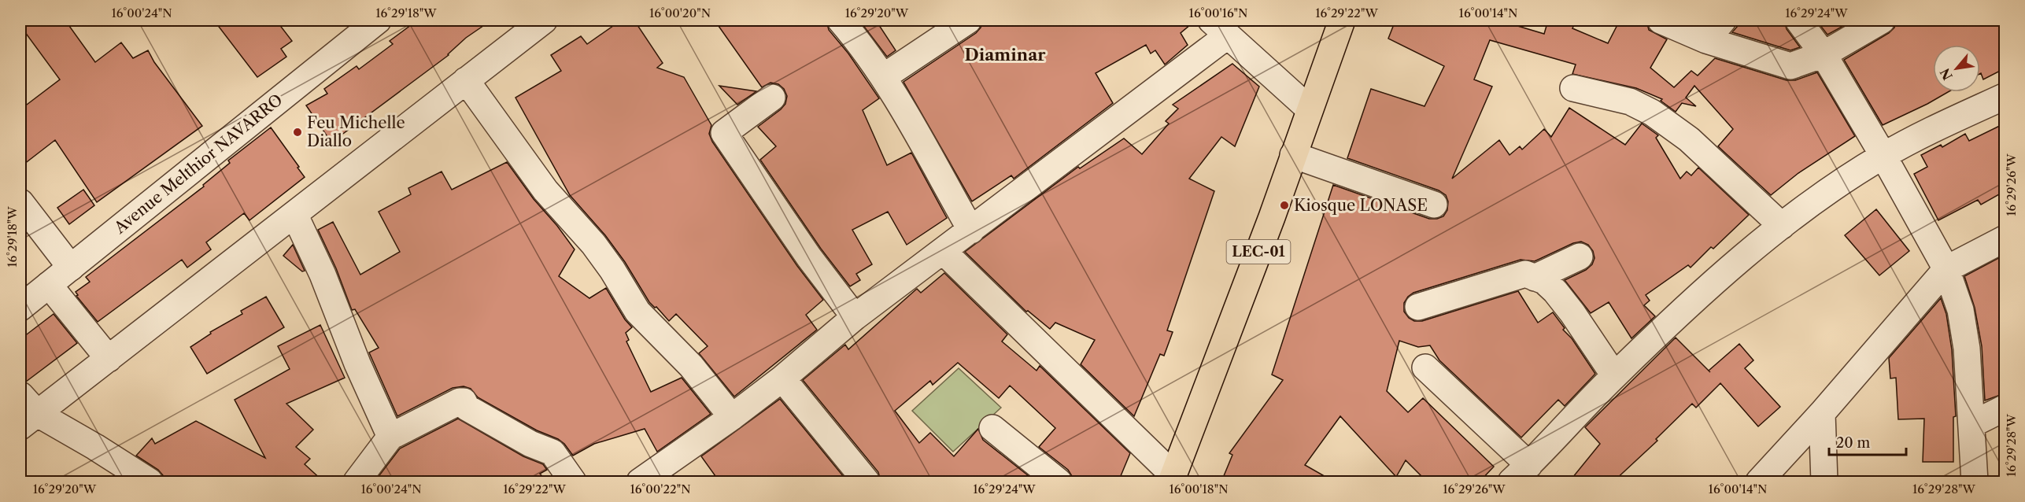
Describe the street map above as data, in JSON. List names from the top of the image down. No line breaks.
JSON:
{"streets":{"highway":["LEC-01"],"street":["Avenue Melthior NAVARRO"]},"districts":["Diaminar"],"places":["Feu Michelle Diallo","Kiosque LONASE"],"scale_bar":"20 m","north":"bottom left","coordinates":["16°00'24\"N","16°29'18\"W","16°00'20\"N","16°29'20\"W","16°00'16\"N","16°29'22\"W","16°00'14\"N","16°29'24\"W","16°29'26\"W","16°29'28\"W","16°00'22\"N","16°00'18\"N"]}
